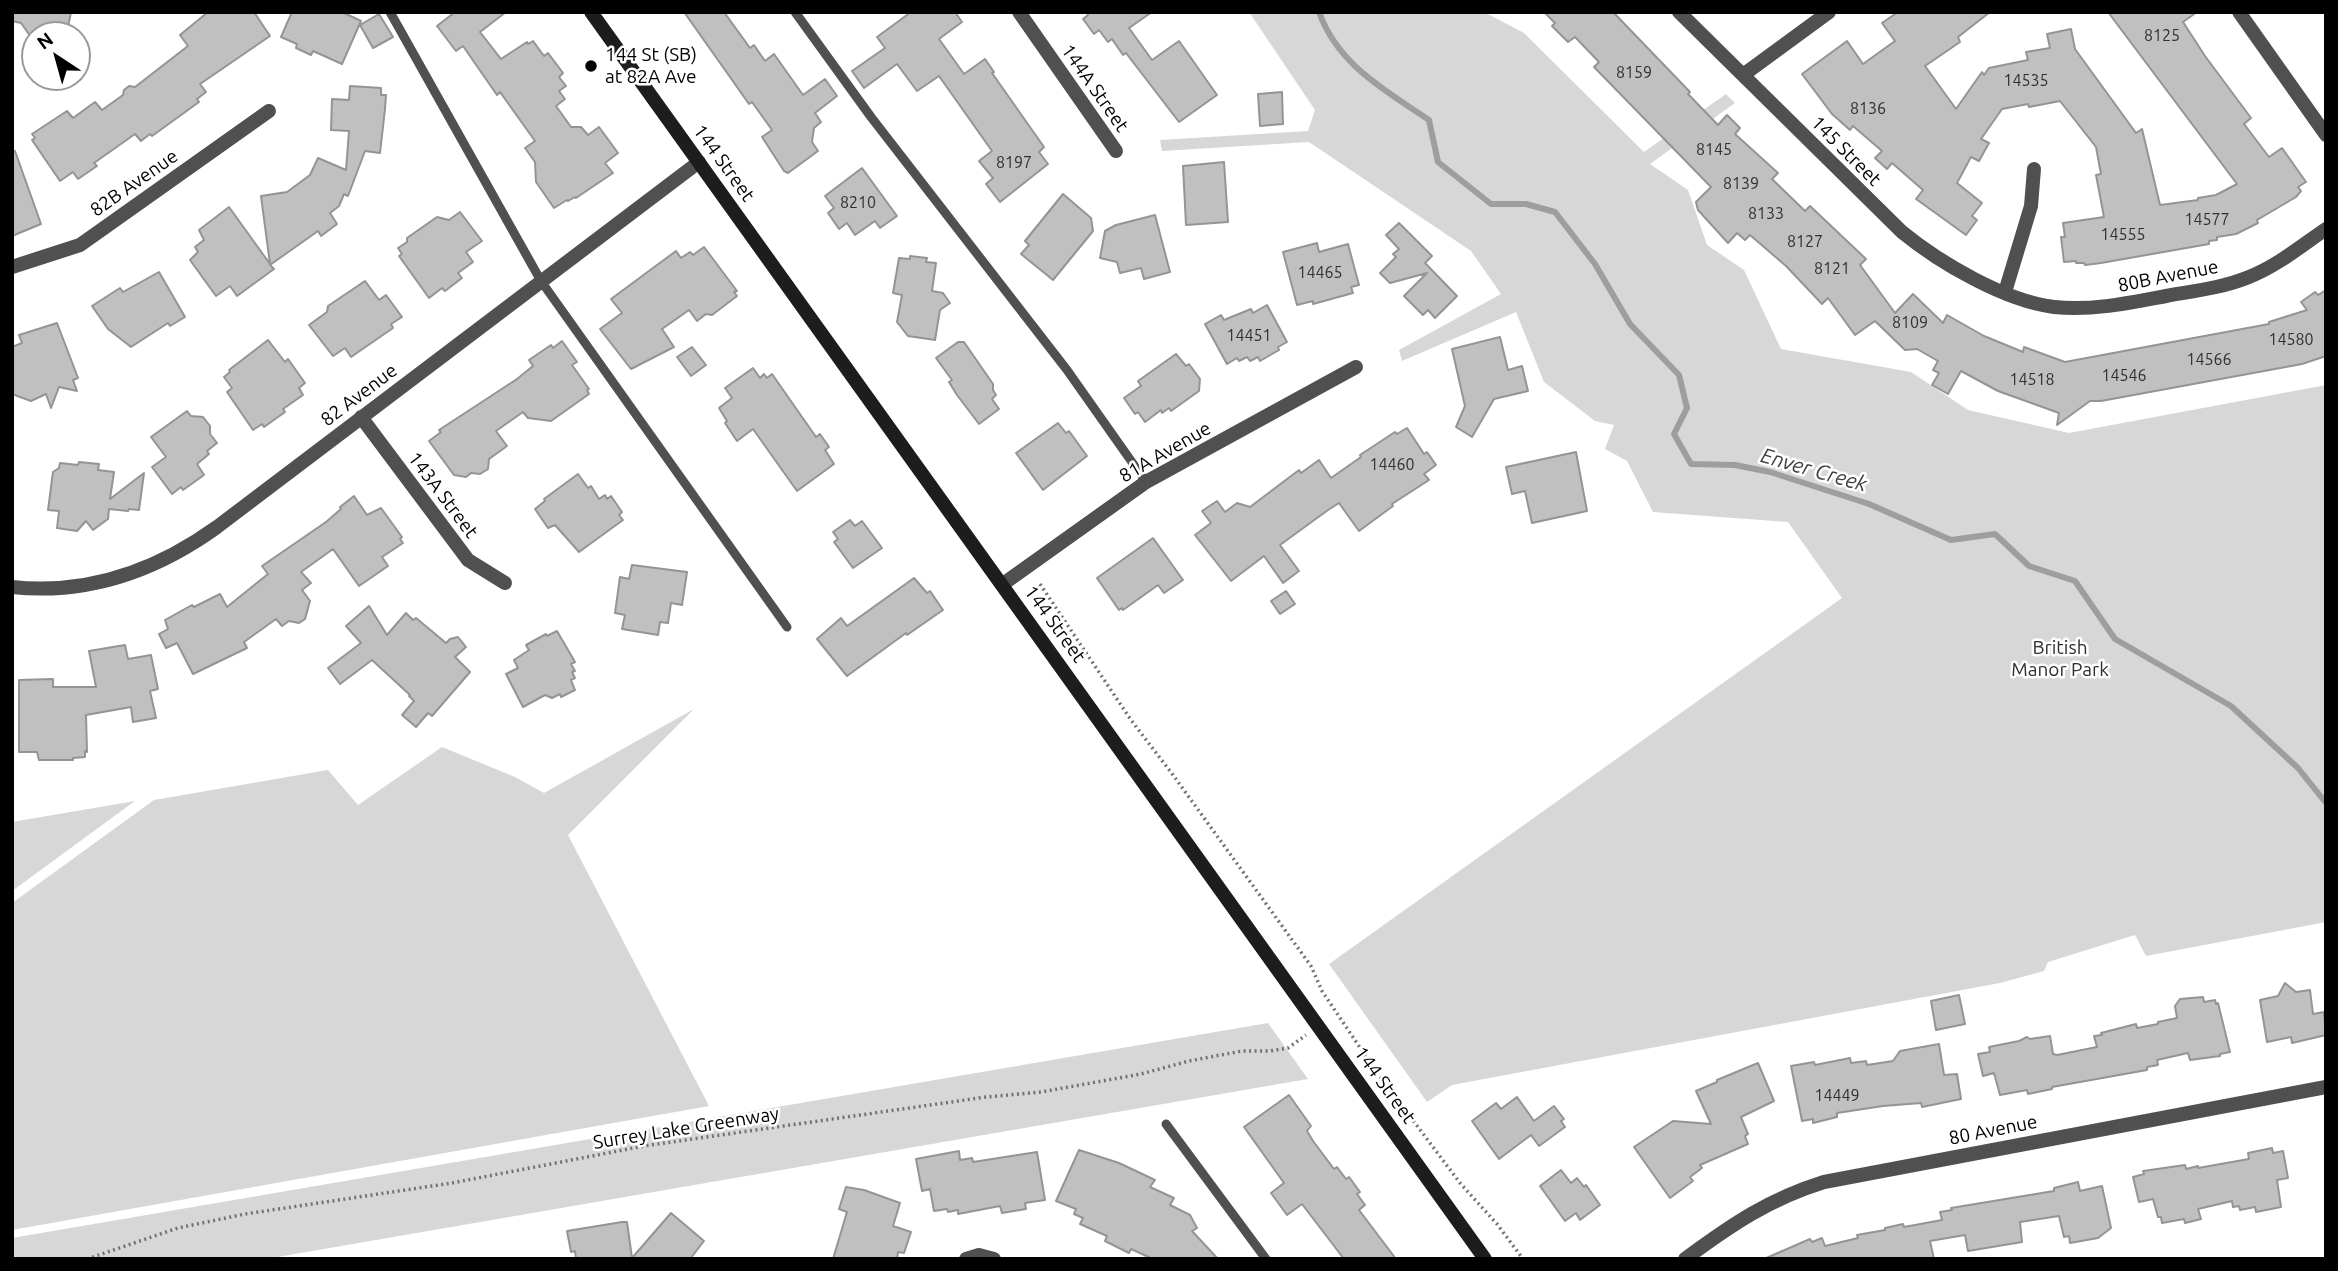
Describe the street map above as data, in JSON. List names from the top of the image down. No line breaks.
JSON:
{"streets":{"main road":["144 Street"],"street":["144A Street","145 Street","82B Avenue","80B Avenue","82 Avenue","81A Avenue","143A Street","80 Avenue"],"path":["Surrey Lake Greenway"]},"crossings":[["145 Street","80B Avenue"],["144 Street","82 Avenue"],["144 Street","81A Avenue"],["82 Avenue","143A Street"]],"water":["Enver Creek"],"parks":["British Manor Park"],"places":["144 St (SB) at 82A Ave"],"house_numbers":["8125","8159","14535","8136","8145","8197","8139","8210","8133","14577","14555","8127","8121","14465","8109","14451","14580","14566","14546","14518","14460","14449"],"north":"top left"}
